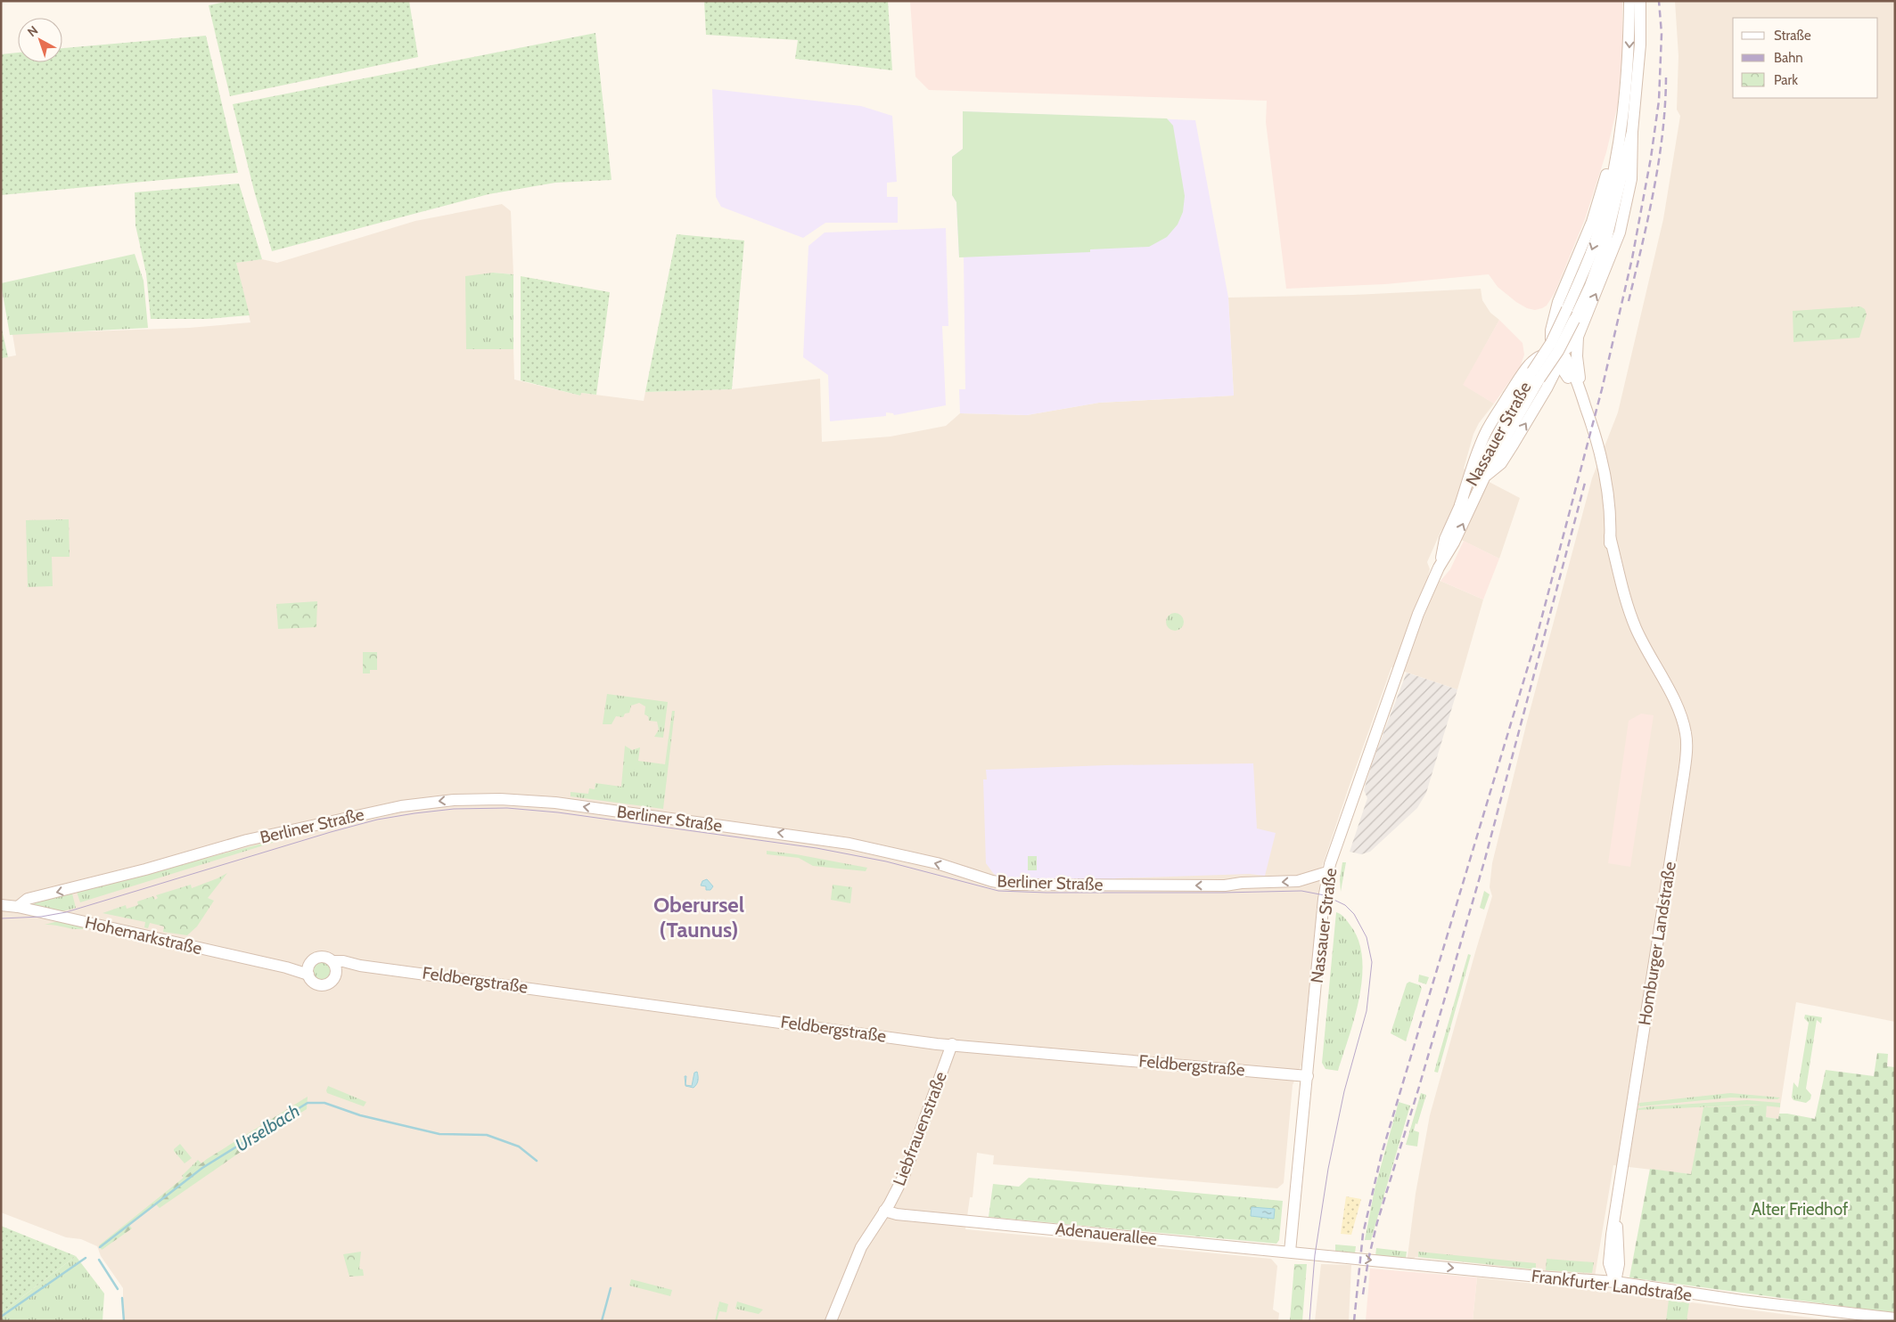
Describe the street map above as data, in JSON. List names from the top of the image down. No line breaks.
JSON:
{"streets":{"main road":["Nassauer Straße","Berliner Straße","Hohemarkstraße","Homburger Landstraße","Feldbergstraße","Liebfrauenstraße","Adenauerallee","Frankfurter Landstraße"]},"crossings":[["Nassauer Straße","Berliner Straße"],["Nassauer Straße","Feldbergstraße"],["Nassauer Straße","Adenauerallee"],["Berliner Straße","Hohemarkstraße"],["Hohemarkstraße","Feldbergstraße"],["Homburger Landstraße","Frankfurter Landstraße"],["Feldbergstraße","Liebfrauenstraße"],["Liebfrauenstraße","Adenauerallee"],["Adenauerallee","Frankfurter Landstraße"]],"one_way":["Berliner Straße","Frankfurter Landstraße"],"districts":["Oberursel (Taunus)"],"water":["Urselbach"],"parks":["Alter Friedhof"],"legend":["Straße","Bahn","Park"],"north":"top left"}
